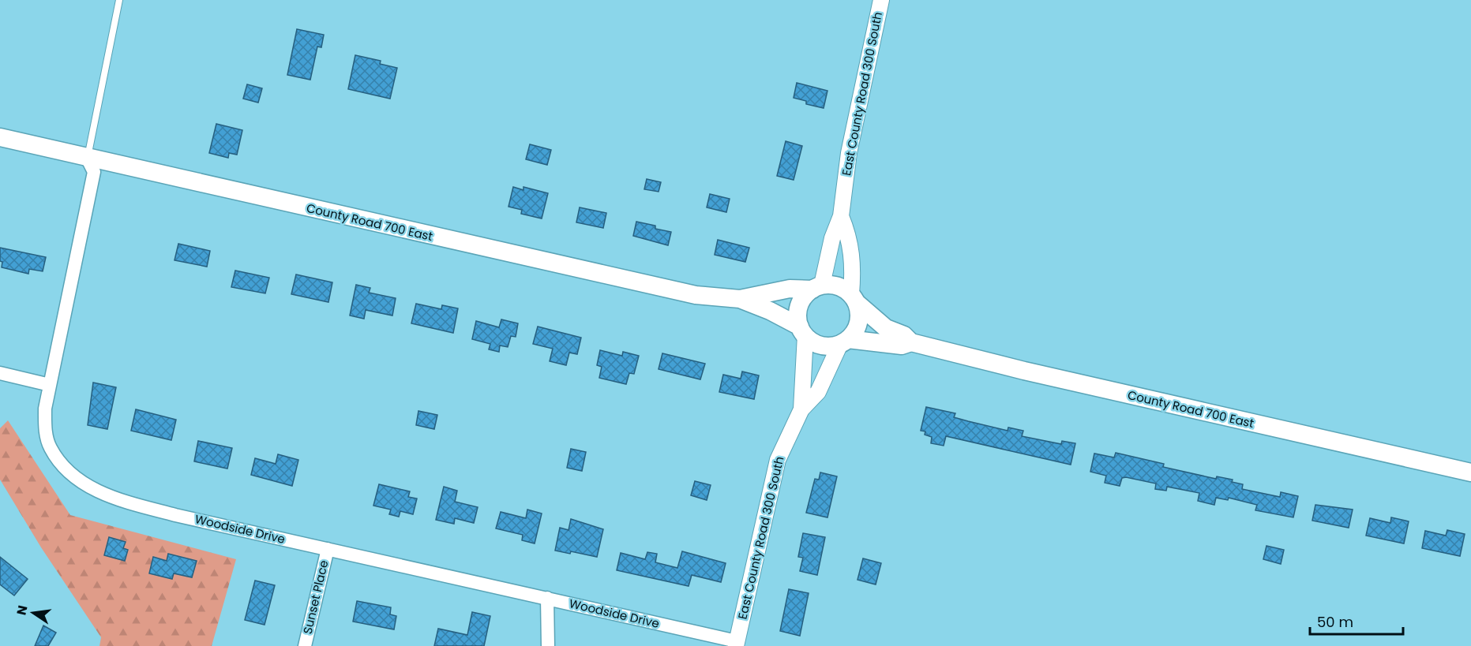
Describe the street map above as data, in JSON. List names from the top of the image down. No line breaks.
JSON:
{"streets":{"main road":["County Road 700 East"],"street":["East County Road 300 South","Woodside Drive","Sunset Place"]},"crossings":[["East County Road 300 South","County Road 700 East"],["East County Road 300 South","Woodside Drive"],["County Road 700 East","Woodside Drive"],["Woodside Drive","Sunset Place"]],"scale_bar":"50 m","north":"left"}
